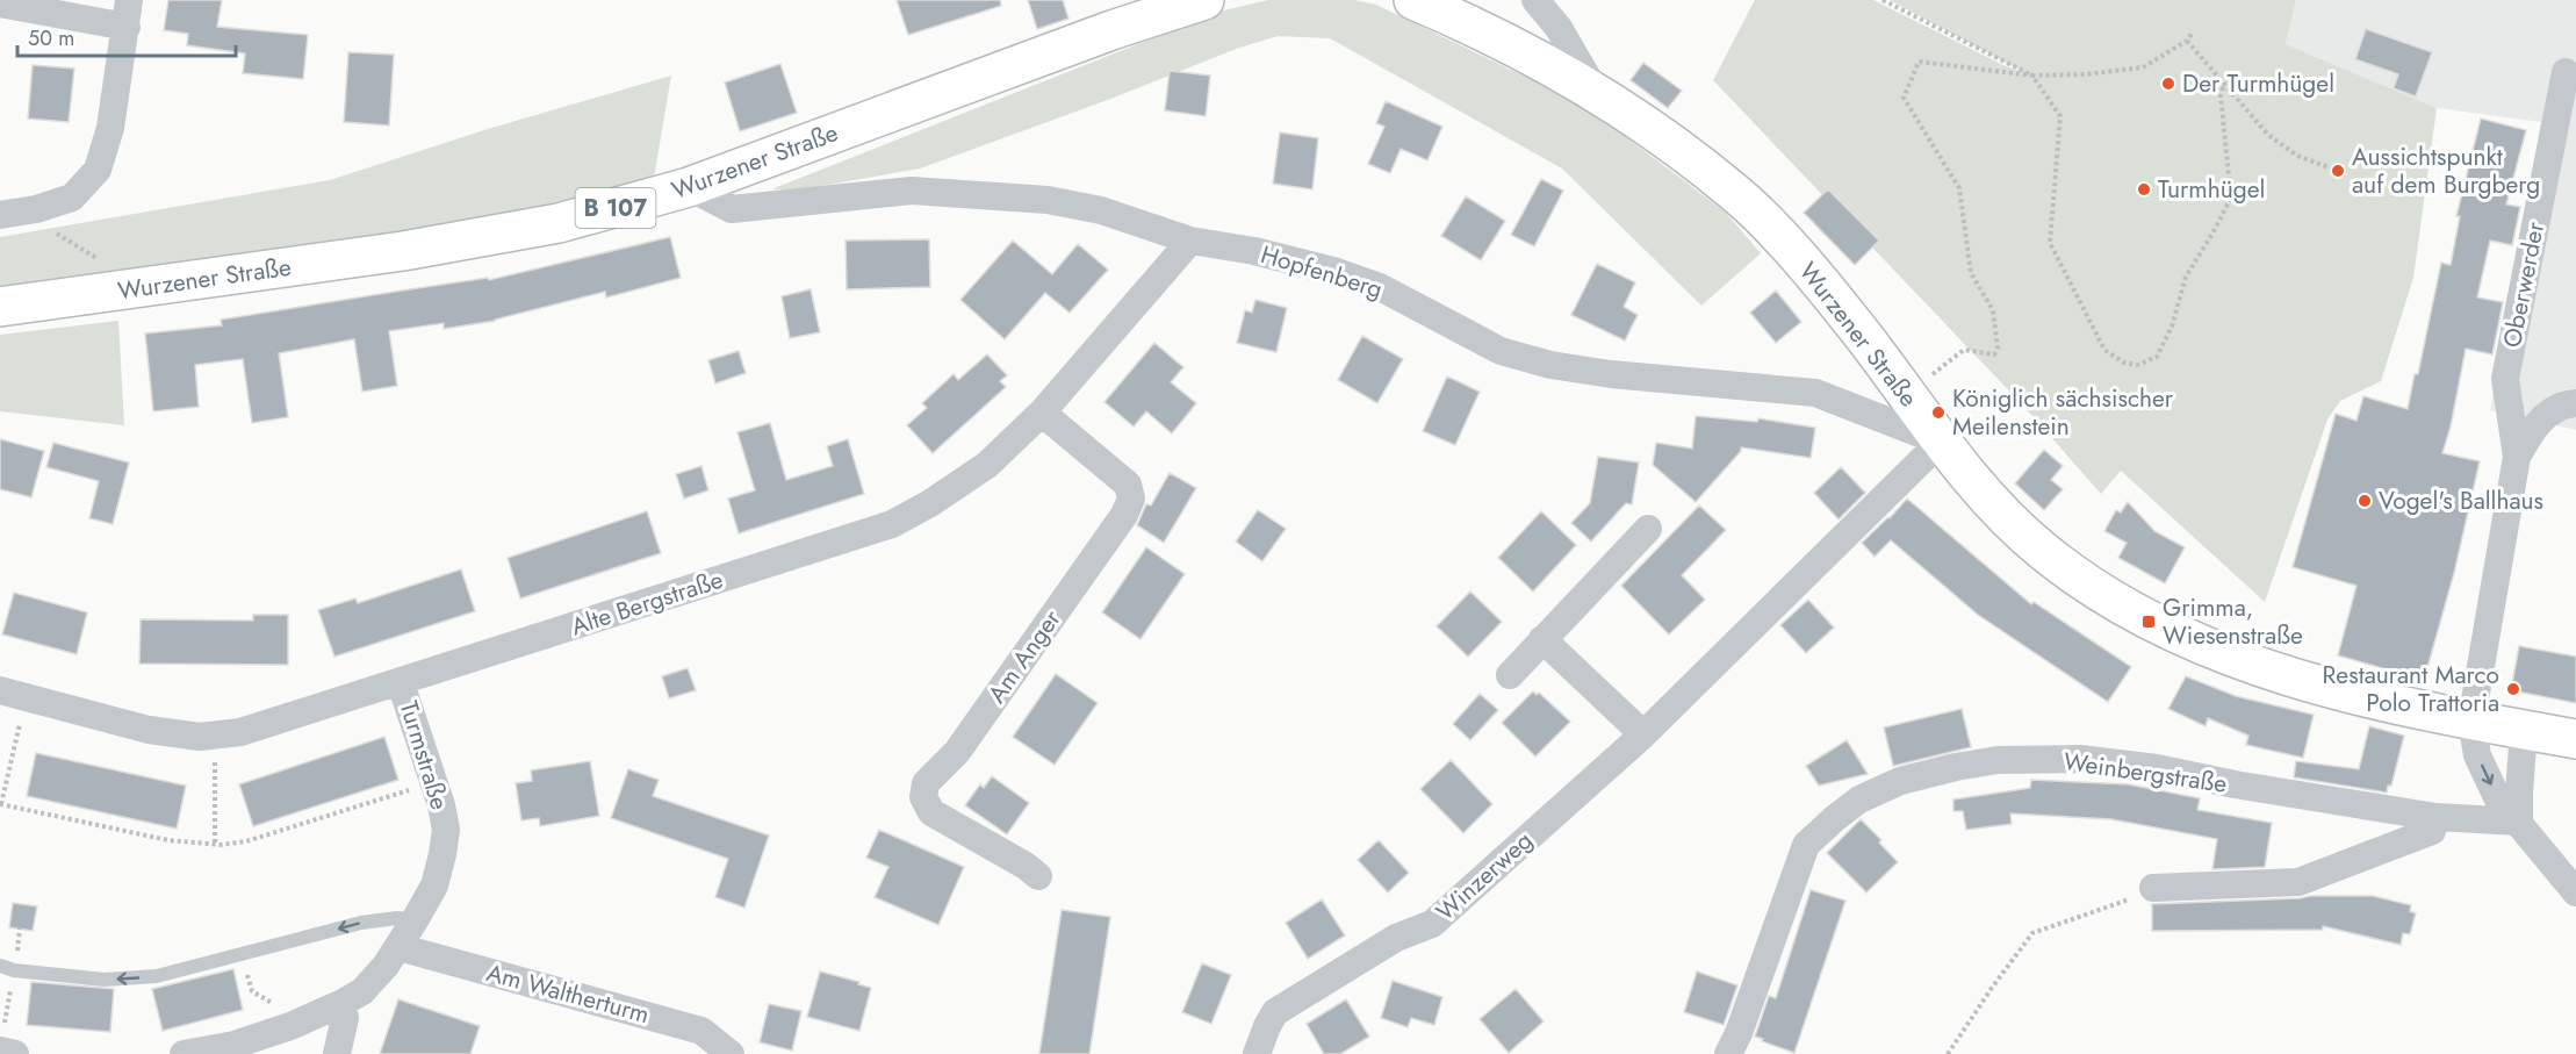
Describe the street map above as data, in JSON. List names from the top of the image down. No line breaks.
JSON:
{"streets":{"main road":["Wurzener Straße","B 107"],"street":["Hopfenberg","Oberwerder","Alte Bergstraße","Am Anger","Turmstraße","Weinbergstraße","Winzerweg","Am Waltherturm"]},"crossings":[["Wurzener Straße","Hopfenberg"],["Wurzener Straße","Oberwerder"],["Wurzener Straße","Winzerweg"],["Hopfenberg","Alte Bergstraße"],["Hopfenberg","Winzerweg"],["Oberwerder","Weinbergstraße"],["Alte Bergstraße","Am Anger"],["Alte Bergstraße","Turmstraße"],["Turmstraße","Am Waltherturm"]],"places":{"other":["Der Turmhügel","Aussichtspunkt auf dem Burgberg","Turmhügel","Königlich sächsischer Meilenstein","Vogel's Ballhaus","Restaurant Marco Polo Trattoria"],"transit":["Grimma, Wiesenstraße"]},"scale_bar":"50 m"}
